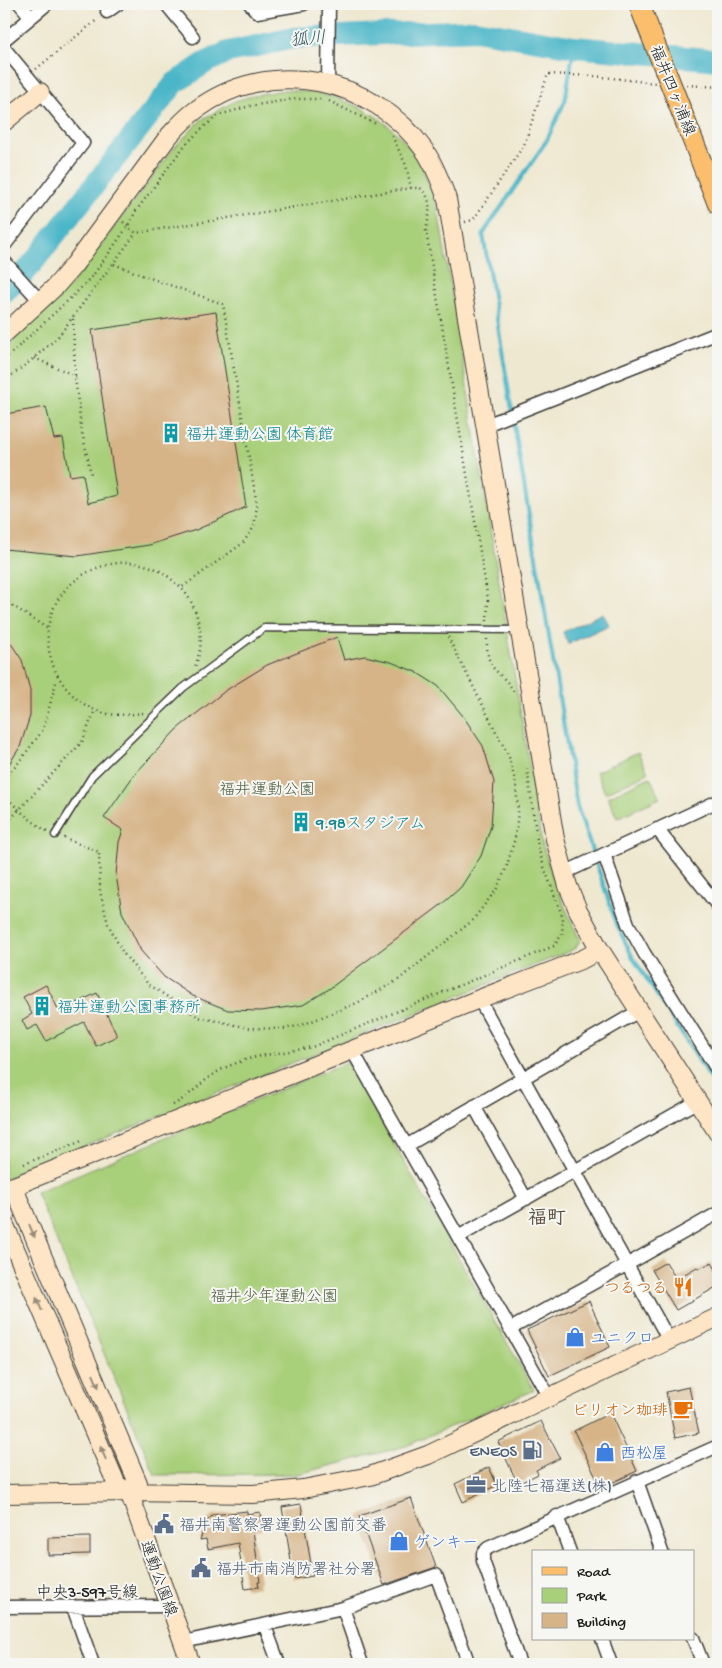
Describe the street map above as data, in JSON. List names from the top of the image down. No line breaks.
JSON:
{"streets":{"main road":["福井四ヶ浦線"],"street":["運動公園線","中央3-597号線"]},"crossings":[["運動公園線","中央3-597号線"]],"districts":["福町"],"water":["狐川"],"parks":["福井運動公園","福井少年運動公園"],"places":{"building":["福井運動公園 体育館","9.98スタジアム","福井運動公園事務所"],"restaurant":["つるつる"],"shop":["ユニクロ","西松屋","ゲンキー"],"cafe":["ビリオン珈琲"],"fuel station":["ENEOS"],"office":["北陸七福運送(株)"],"public building":["福井南警察署運動公園前交番","福井市南消防署社分署"]},"legend":["Road","Park","Building"]}
